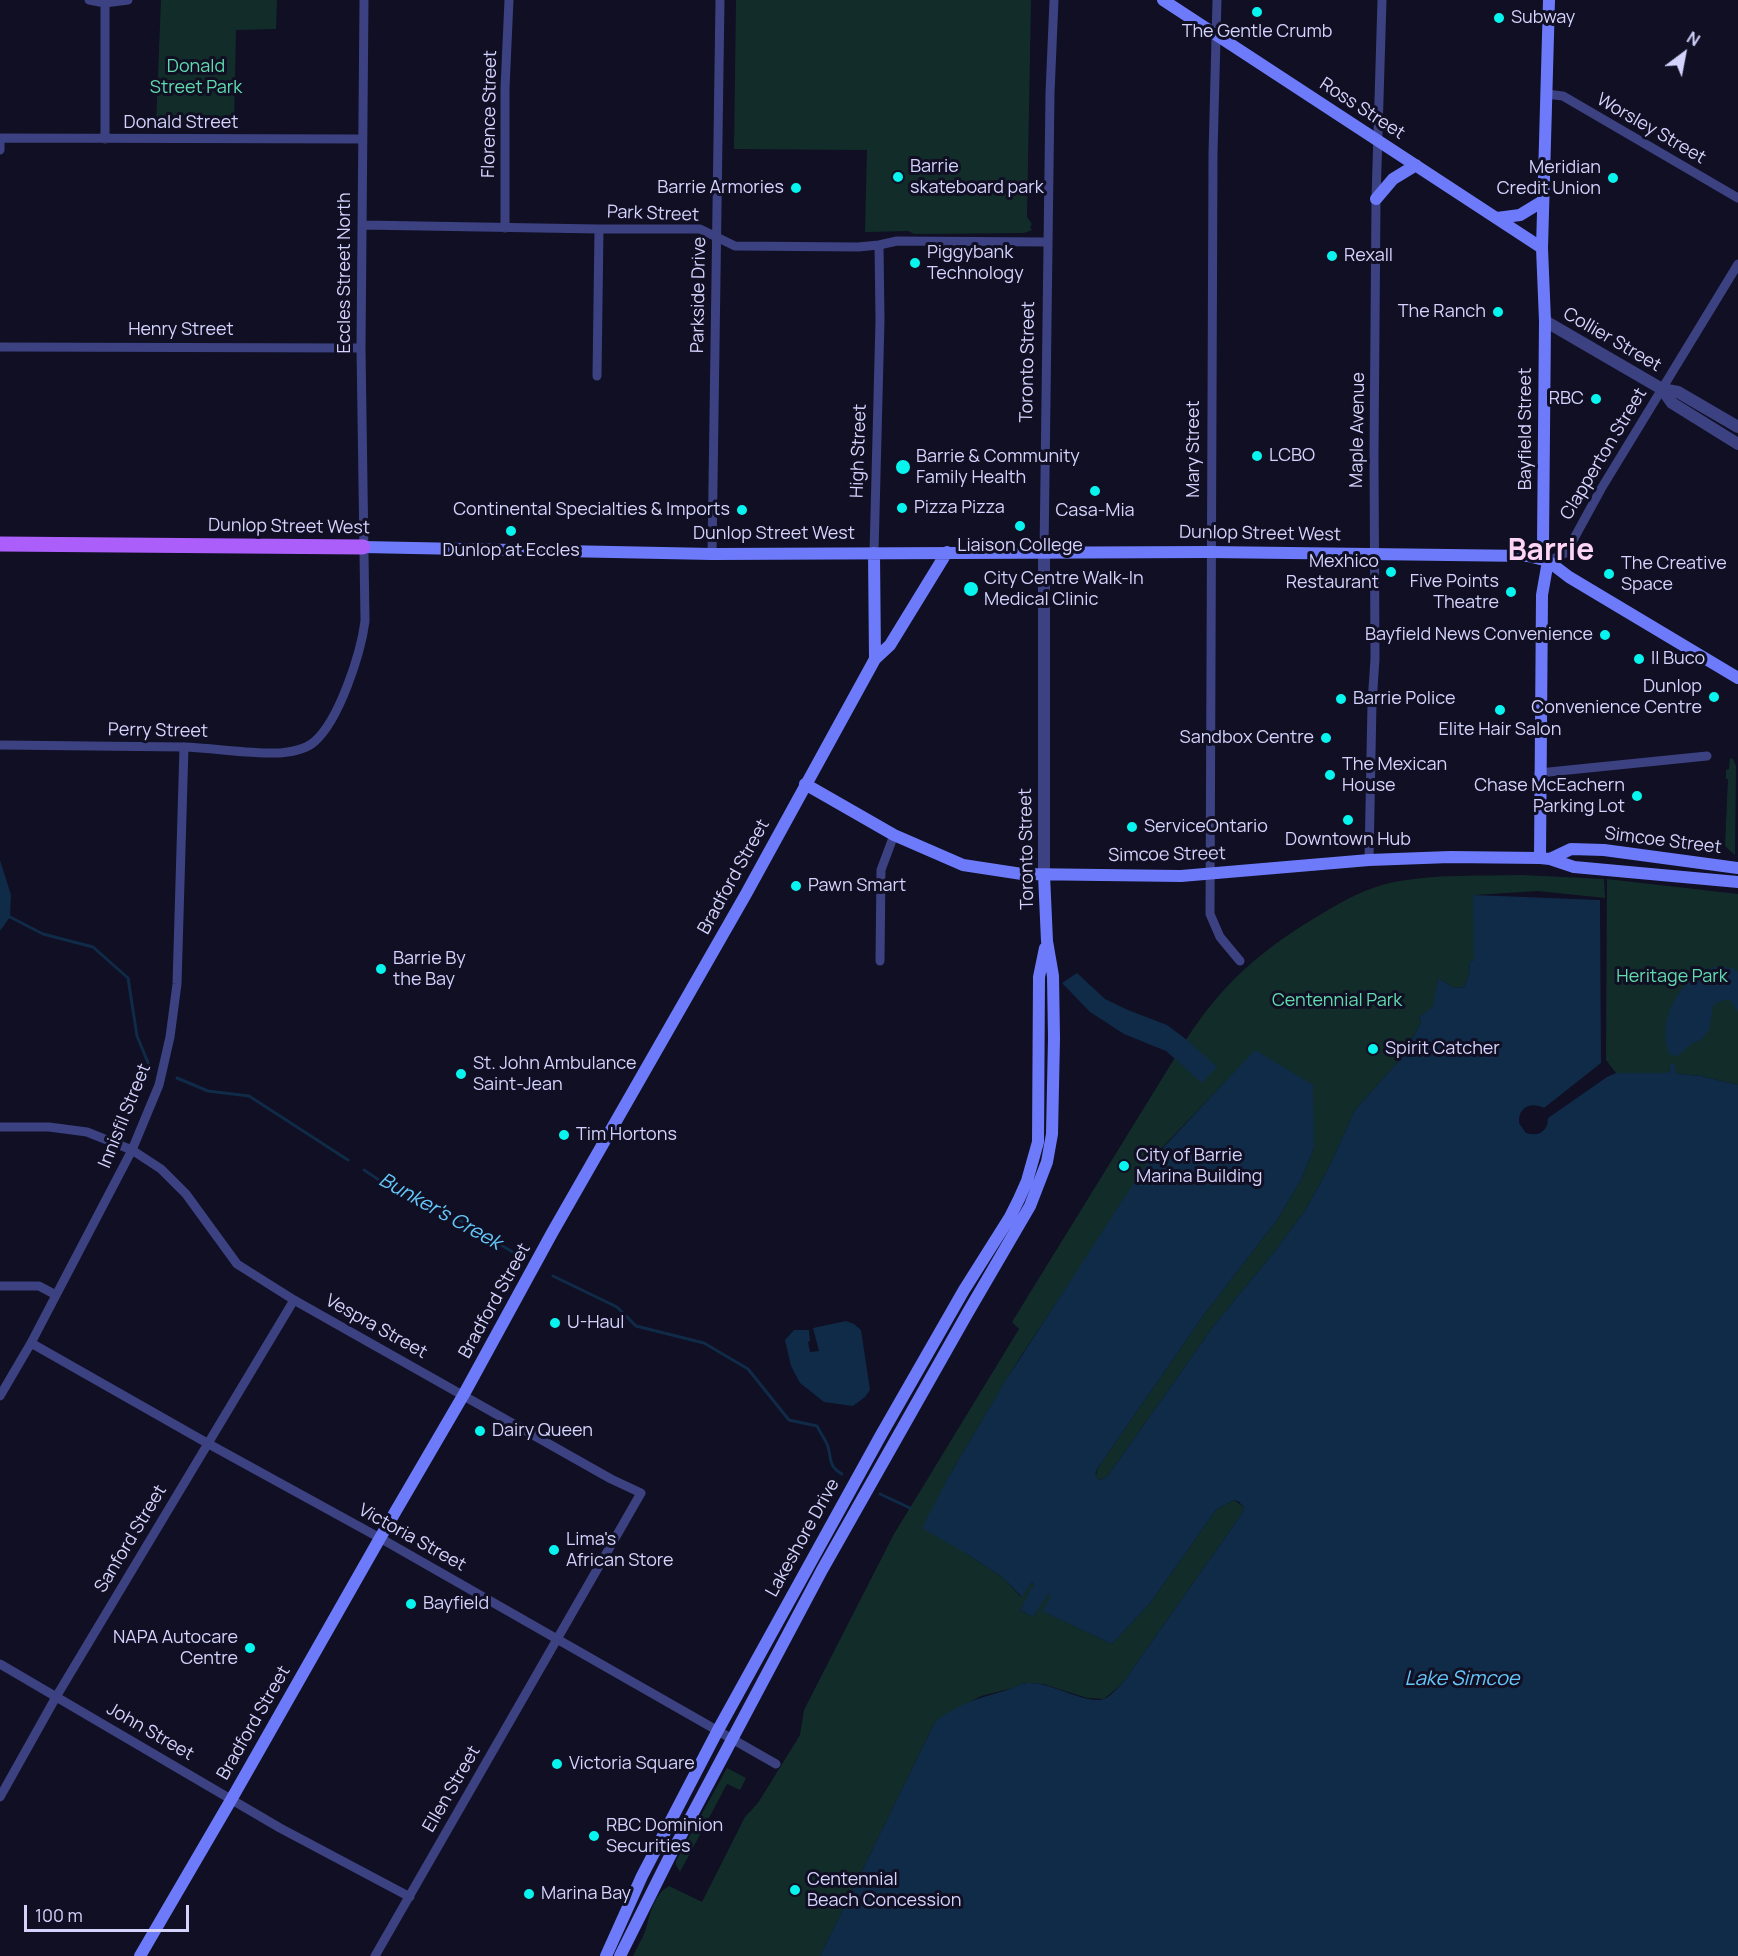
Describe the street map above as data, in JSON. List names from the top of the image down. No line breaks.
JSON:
{"streets":{"main road":["Ross Street","Toronto Street","Bayfield Street","High Street","Dunlop Street West","Simcoe Street","Bradford Street","Lakeshore Drive"],"street":["Florence Street","Donald Street","Worsley Street","Park Street","Eccles Street North","Parkside Drive","Henry Street","Collier Street","Maple Avenue","Mary Street","Clapperton Street","Perry Street","Innisfil Street","Vespra Street","Victoria Street","Sanford Street","John Street","Ellen Street"]},"crossings":[["Ross Street","Bayfield Street"],["Ross Street","Maple Avenue"],["Ross Street","Mary Street"],["Florence Street","Park Street"],["Donald Street","Eccles Street North"],["Worsley Street","Bayfield Street"],["Park Street","Eccles Street North"],["Park Street","Parkside Drive"],["Park Street","Toronto Street"],["Park Street","High Street"],["Eccles Street North","Henry Street"],["Eccles Street North","Dunlop Street West"],["Eccles Street North","Perry Street"],["Parkside Drive","Dunlop Street West"],["Collier Street","Bayfield Street"],["Collier Street","Clapperton Street"],["Toronto Street","Dunlop Street West"],["Toronto Street","Simcoe Street"],["Toronto Street","Victoria Street"],["Toronto Street","Lakeshore Drive"],["Bayfield Street","Clapperton Street"],["Bayfield Street","Dunlop Street West"],["Bayfield Street","Simcoe Street"],["Maple Avenue","Dunlop Street West"],["Maple Avenue","Simcoe Street"],["Mary Street","Dunlop Street West"],["Mary Street","Simcoe Street"],["High Street","Dunlop Street West"],["High Street","Bradford Street"],["Clapperton Street","Dunlop Street West"],["Dunlop Street West","Bradford Street"],["Perry Street","Innisfil Street"],["Simcoe Street","Bradford Street"],["Bradford Street","Vespra Street"],["Bradford Street","Victoria Street"],["Bradford Street","John Street"],["Innisfil Street","Vespra Street"],["Innisfil Street","Victoria Street"],["Vespra Street","Victoria Street"],["Vespra Street","Sanford Street"],["Vespra Street","Ellen Street"],["Victoria Street","Lakeshore Drive"],["Victoria Street","Sanford Street"],["Victoria Street","Ellen Street"],["Sanford Street","John Street"],["John Street","Ellen Street"]],"districts":["Barrie"],"water":["Bunker's Creek","Lake Simcoe"],"parks":["Donald Street Park","Heritage Park","Centennial Park"],"places":["The Gentle Crumb","Subway","Barrie skateboard park","Meridian Credit Union","Barrie Armories","Rexall","Piggybank Technology","The Ranch","RBC","LCBO","Barrie & Community Family Health","Casa-Mia","Pizza Pizza","Continental Specialties & Imports","Liaison College","Dunlop at Eccles","Mexhico Restaurant","The Creative Space","City Centre Walk-In Medical Clinic","Five Points Theatre","Bayfield News Convenience","Il Buco","Dunlop Convenience Centre","Barrie Police","Elite Hair Salon","Sandbox Centre","The Mexican House","Chase McEachern Parking Lot","Downtown Hub","ServiceOntario","Pawn Smart","Barrie By the Bay","Spirit Catcher","St. John Ambulance Saint-Jean","Tim Hortons","City of Barrie Marina Building","U-Haul","Dairy Queen","Lima's African Store","Bayfield","NAPA Autocare Centre","Victoria Square","RBC Dominion Securities","Centennial Beach Concession","Marina Bay"],"scale_bar":"100 m","north":"top right"}
